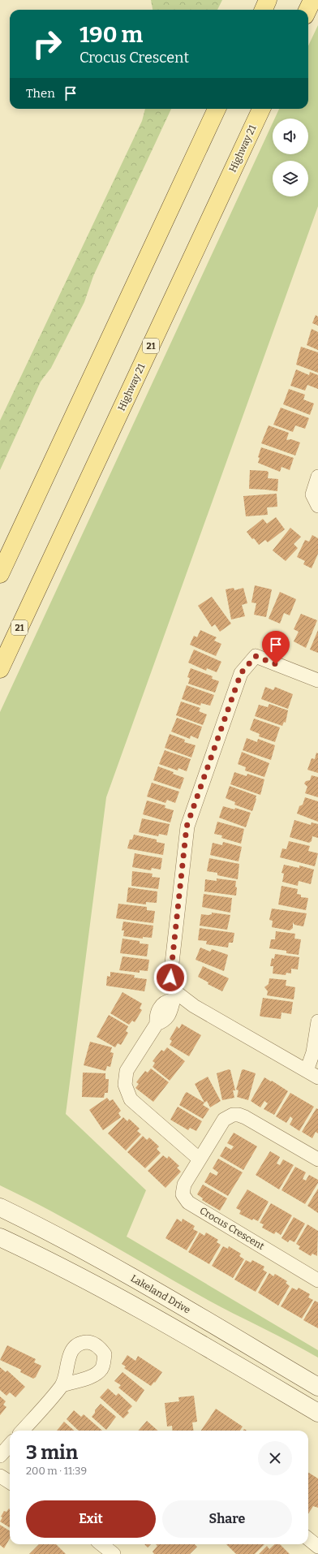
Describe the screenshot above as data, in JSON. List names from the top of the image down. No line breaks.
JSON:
{"streets":{"main road":["Highway 21","21","Lakeland Drive"],"street":["Crocus Crescent"]},"page":{"turn":["190 m","Crocus Crescent"],"then":"Then","heading":["3 min","200 m · 11:39"],"buttons":["Exit","Share"]}}
